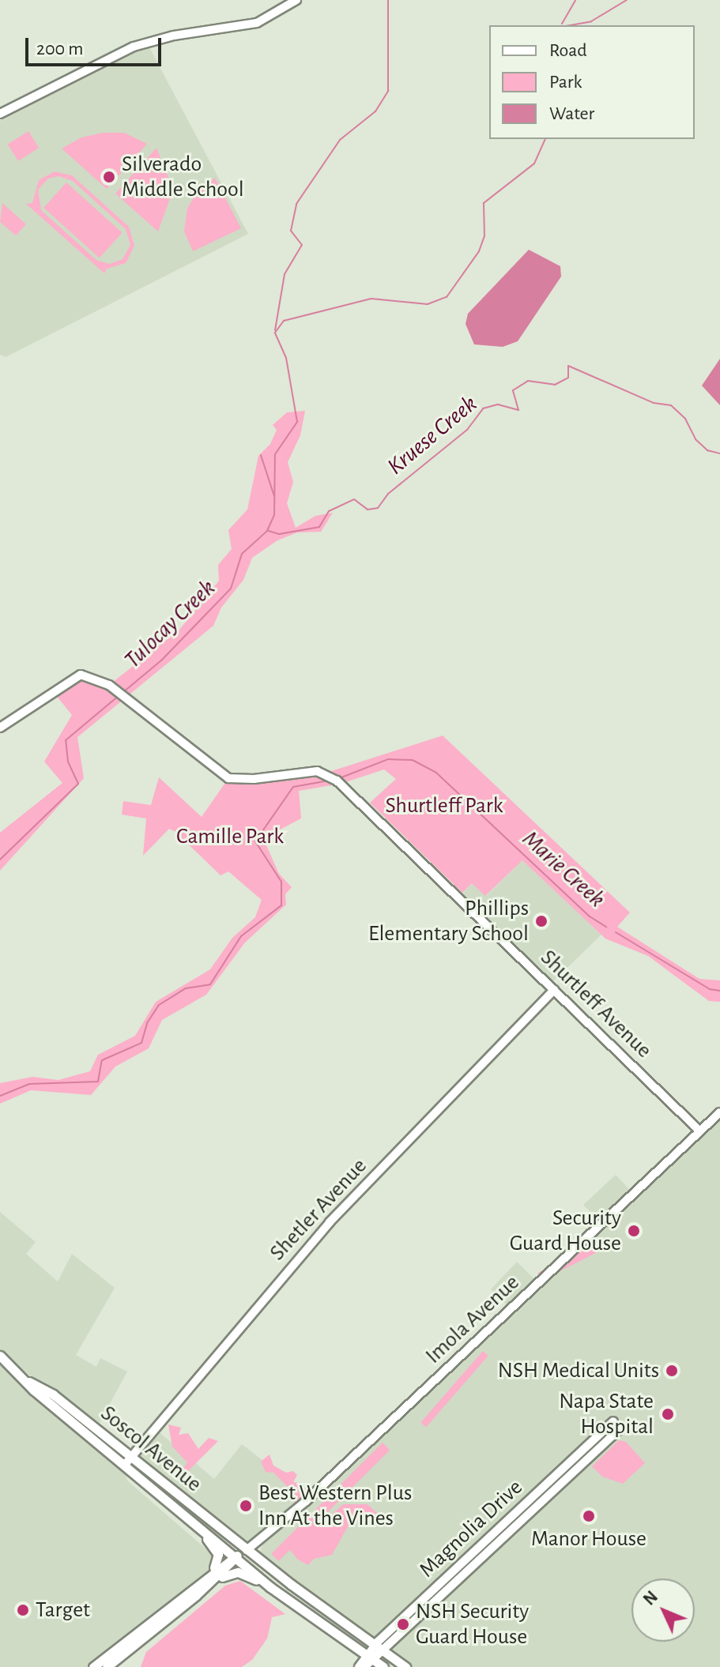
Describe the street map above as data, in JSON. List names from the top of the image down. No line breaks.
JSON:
{"streets":{"main road":["Soscol Avenue"],"street":["Shurtleff Avenue","Shetler Avenue","Imola Avenue","Magnolia Drive"]},"crossings":[["Shurtleff Avenue","Shetler Avenue"],["Shurtleff Avenue","Imola Avenue"],["Shetler Avenue","Soscol Avenue"],["Imola Avenue","Soscol Avenue"],["Soscol Avenue","Magnolia Drive"]],"water":["Kruese Creek","Tulocay Creek","Marie Creek"],"parks":["Shurtleff Park","Camille Park"],"places":["Silverado Middle School","Phillips Elementary School","Security Guard House","NSH Medical Units","Napa State Hospital","Best Western Plus Inn At the Vines","Manor House","Target","NSH Security Guard House"],"legend":["Road","Park","Water"],"scale_bar":"200 m","north":"top left"}
